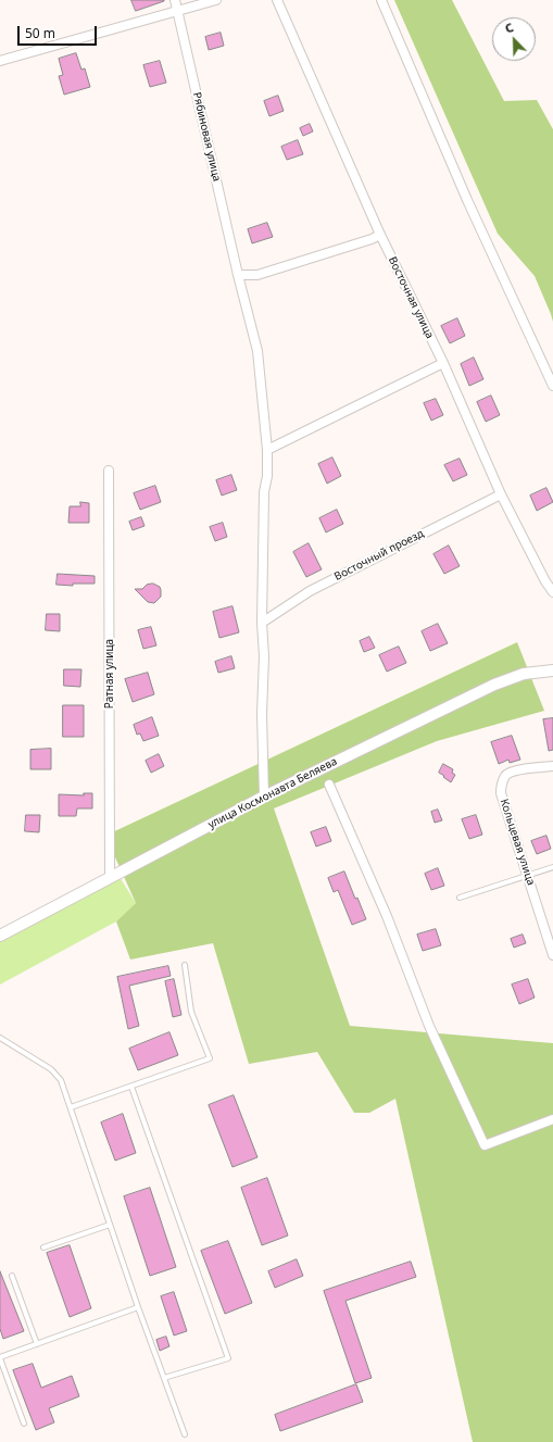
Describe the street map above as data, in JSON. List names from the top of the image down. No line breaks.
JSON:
{"streets":{"street":["Рябиновая улица","Восточная улица","Восточный проезд","Ратная улица","улица Космонавта Беляева","Кольцевая улица"]},"crossings":[["Рябиновая улица","Восточный проезд"],["Рябиновая улица","улица Космонавта Беляева"],["Восточная улица","Восточный проезд"],["Ратная улица","улица Космонавта Беляева"]],"scale_bar":"50 m","north":"top left"}
